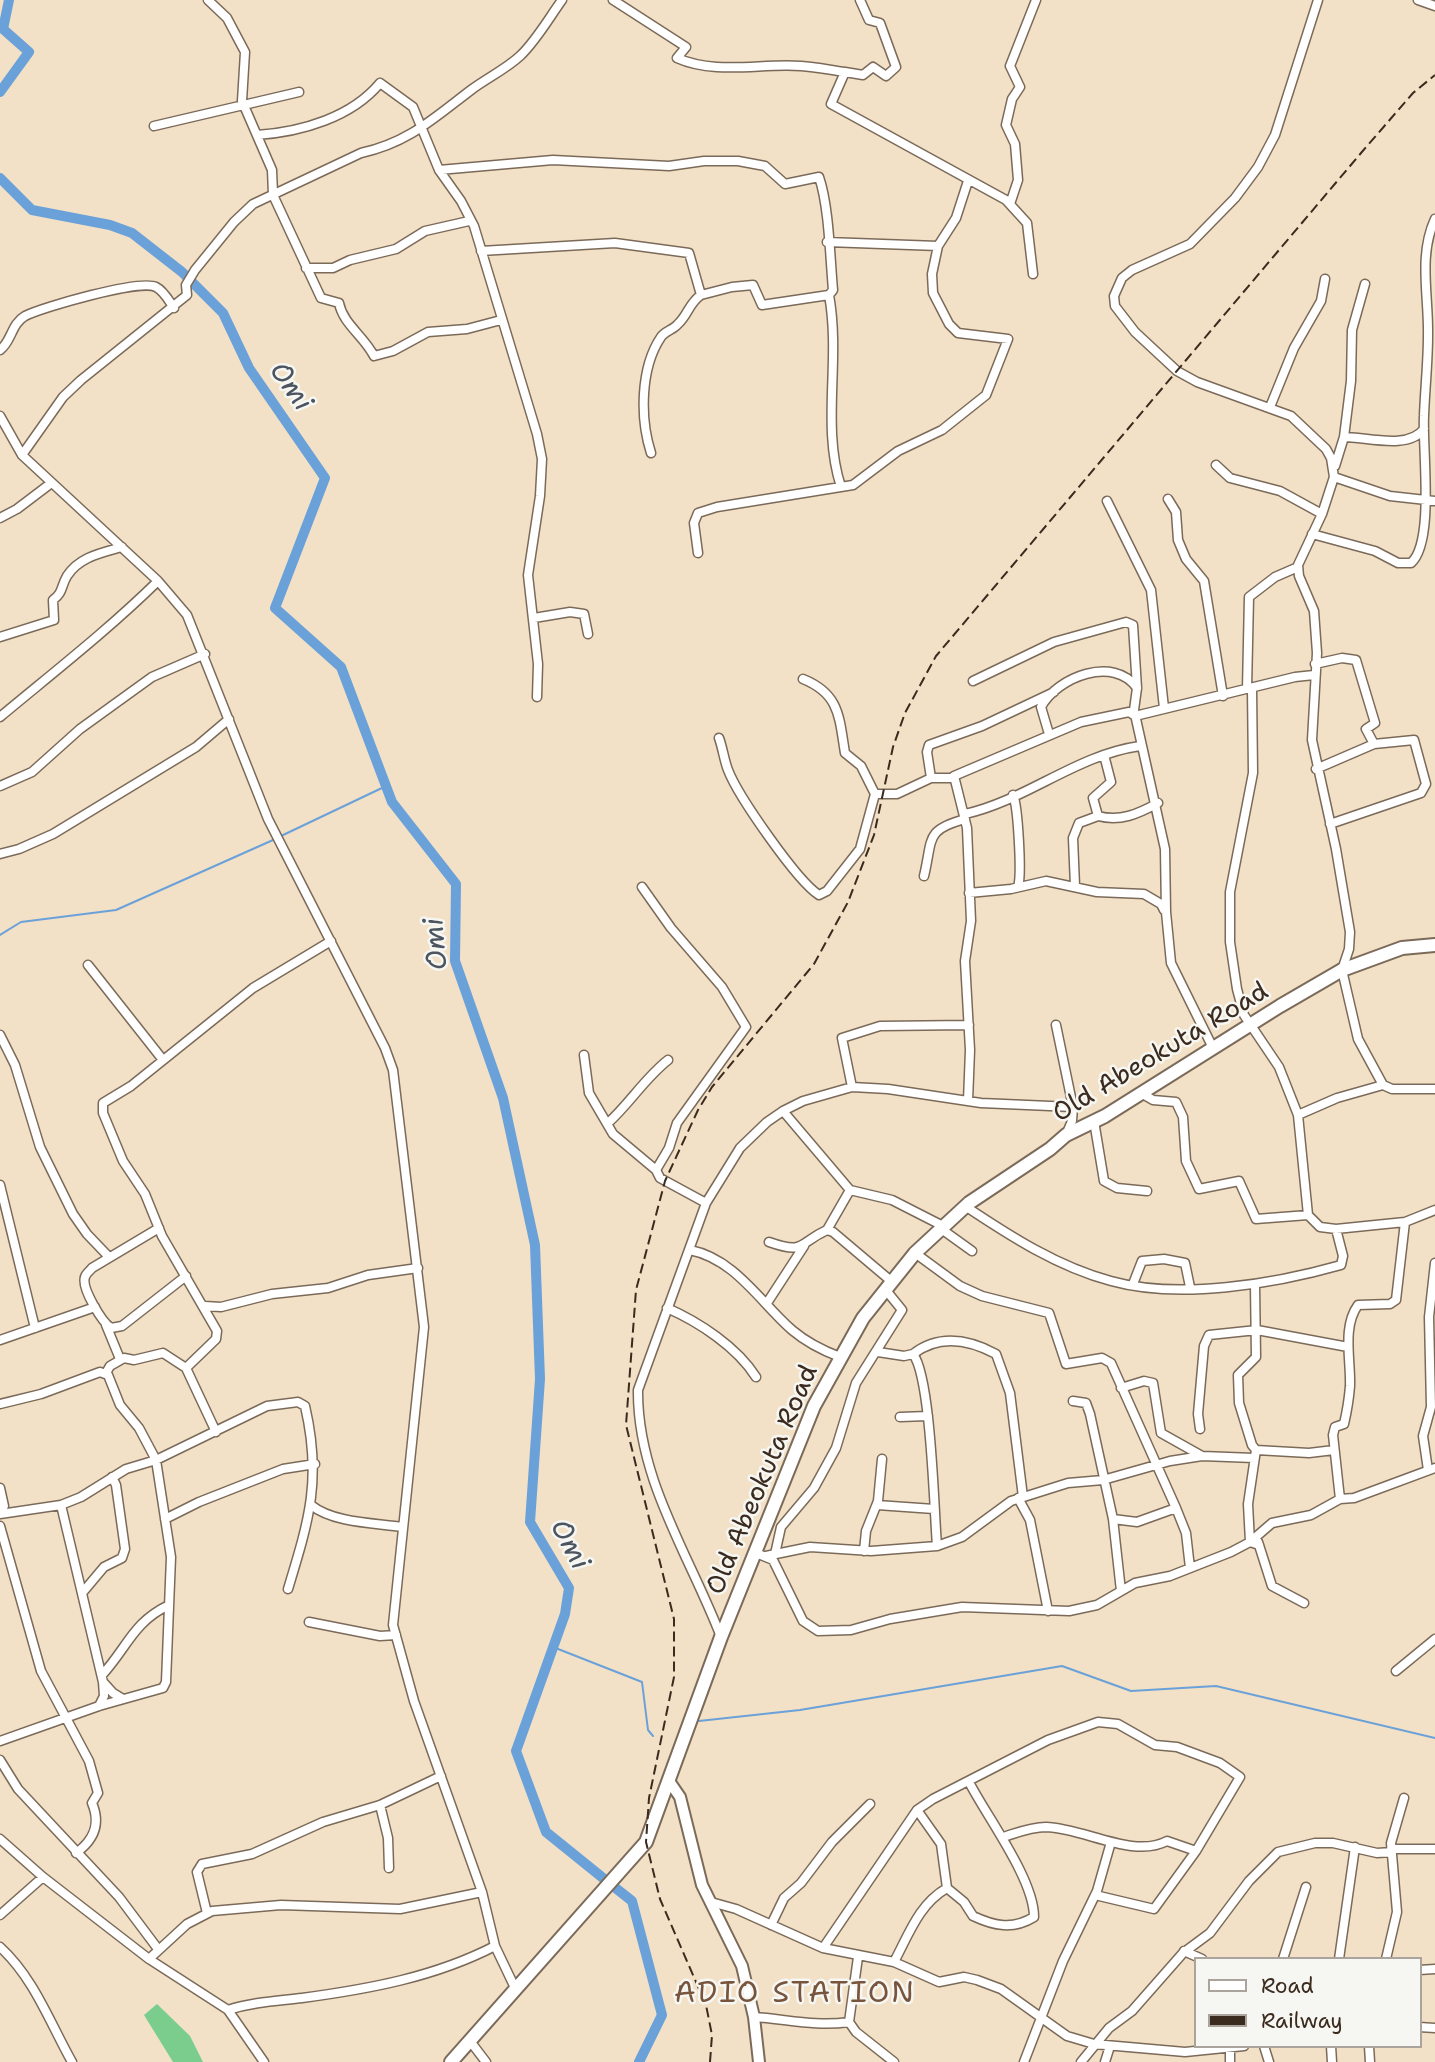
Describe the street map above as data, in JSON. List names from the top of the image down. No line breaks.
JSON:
{"streets":{"highway":["Old Abeokuta Road"]},"districts":["ADIO STATION"],"water":["Omi"],"legend":["Road","Railway"]}
